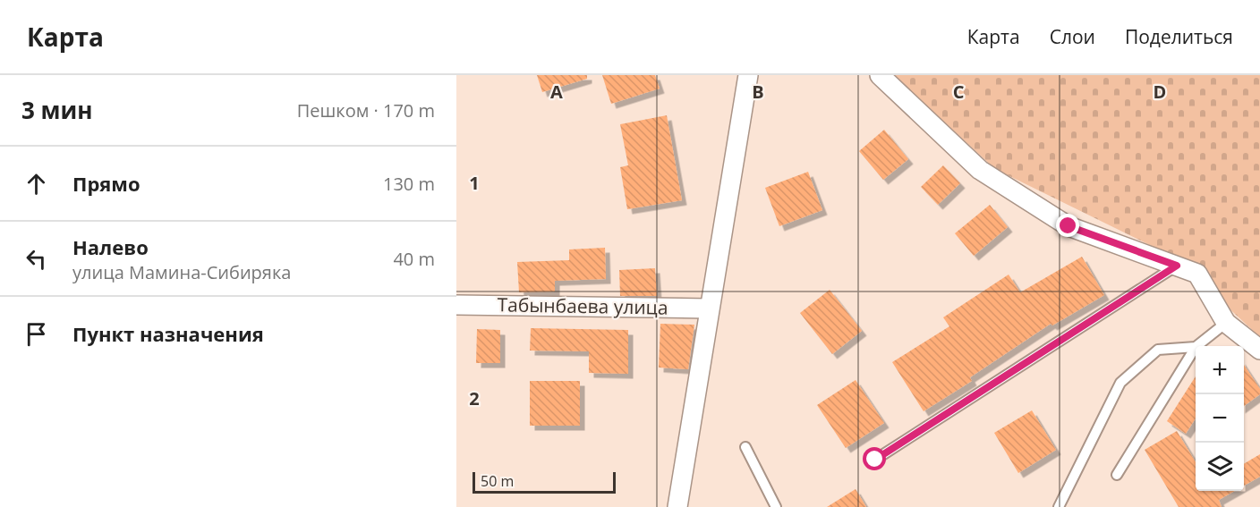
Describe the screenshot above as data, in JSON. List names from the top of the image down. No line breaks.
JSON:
{"streets":{"street":["Табынбаева улица"]},"scale_bar":"50 m","page":{"header":"Карта","nav":["Карта","Слои","Поделиться"],"heading":["3 мин","Пешком · 170 m"],"list":[["Прямо","130 m"],["Налево","улица Мамина-Сибиряка","40 m"],"Пункт назначения"],"map_buttons":["+","−"],"scale":"50 m"},"grid":{"columns":["A","B","C","D"],"rows":["1","2"]}}
